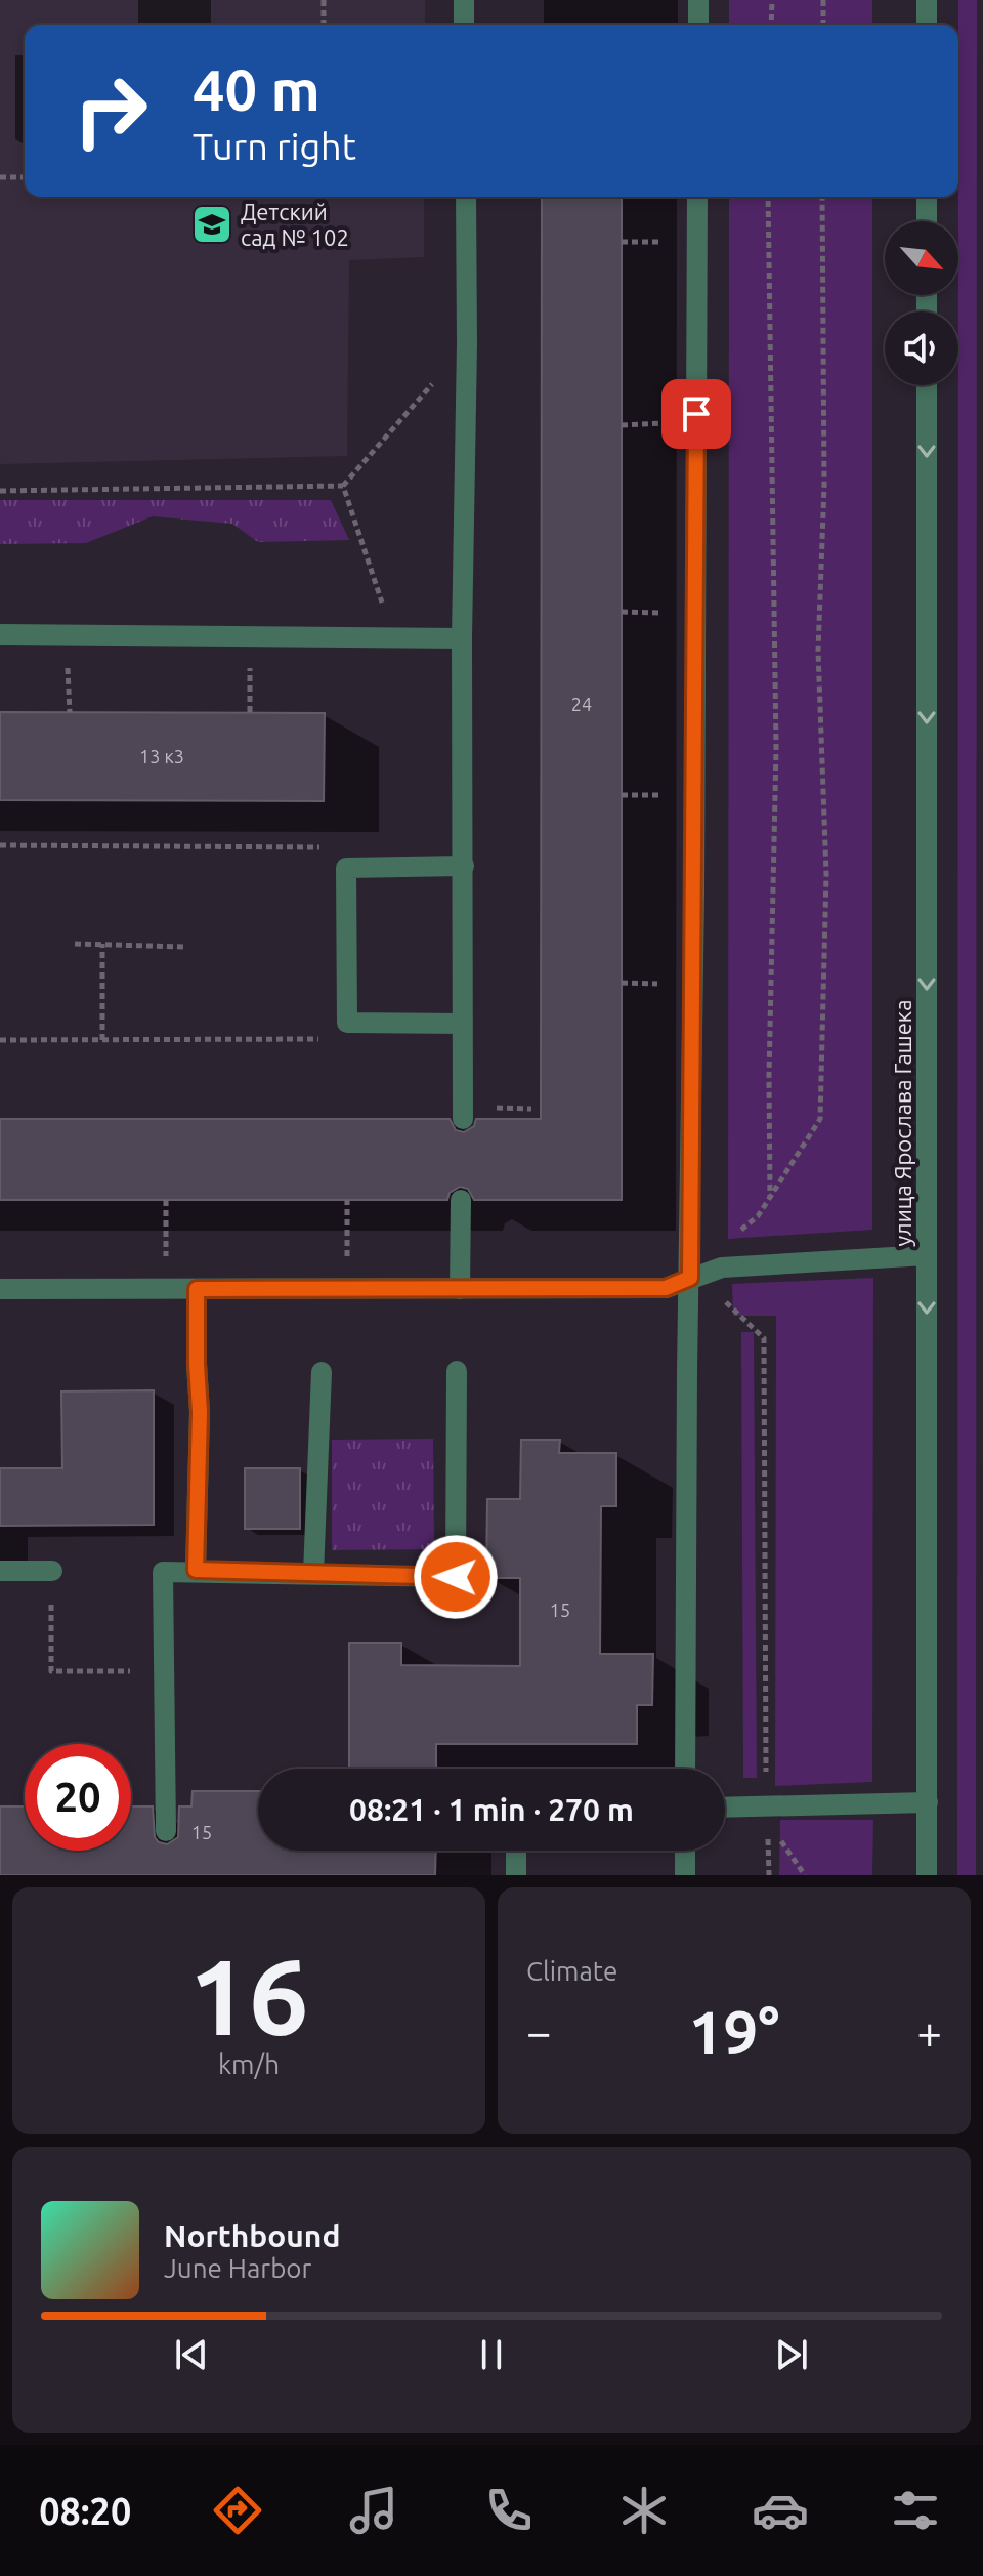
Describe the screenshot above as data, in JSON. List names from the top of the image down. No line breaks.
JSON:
{"streets":{"street":["улица Ярослава Гашека"]},"one_way":["улица Ярослава Гашека"],"places":{"school or university":["Детский сад № 102"]},"house_numbers":["24","13 к3","15","15"],"north":"bottom right","page":{"turn":["40 m","Turn right"],"limit":"20","trip":"08:21 · 1 min · 270 m","tile":[["16","km/h"],"Climate"],"heat":["−","19°","+"],"song":["Northbound","June Harbor"],"tabs":"08:20"}}
